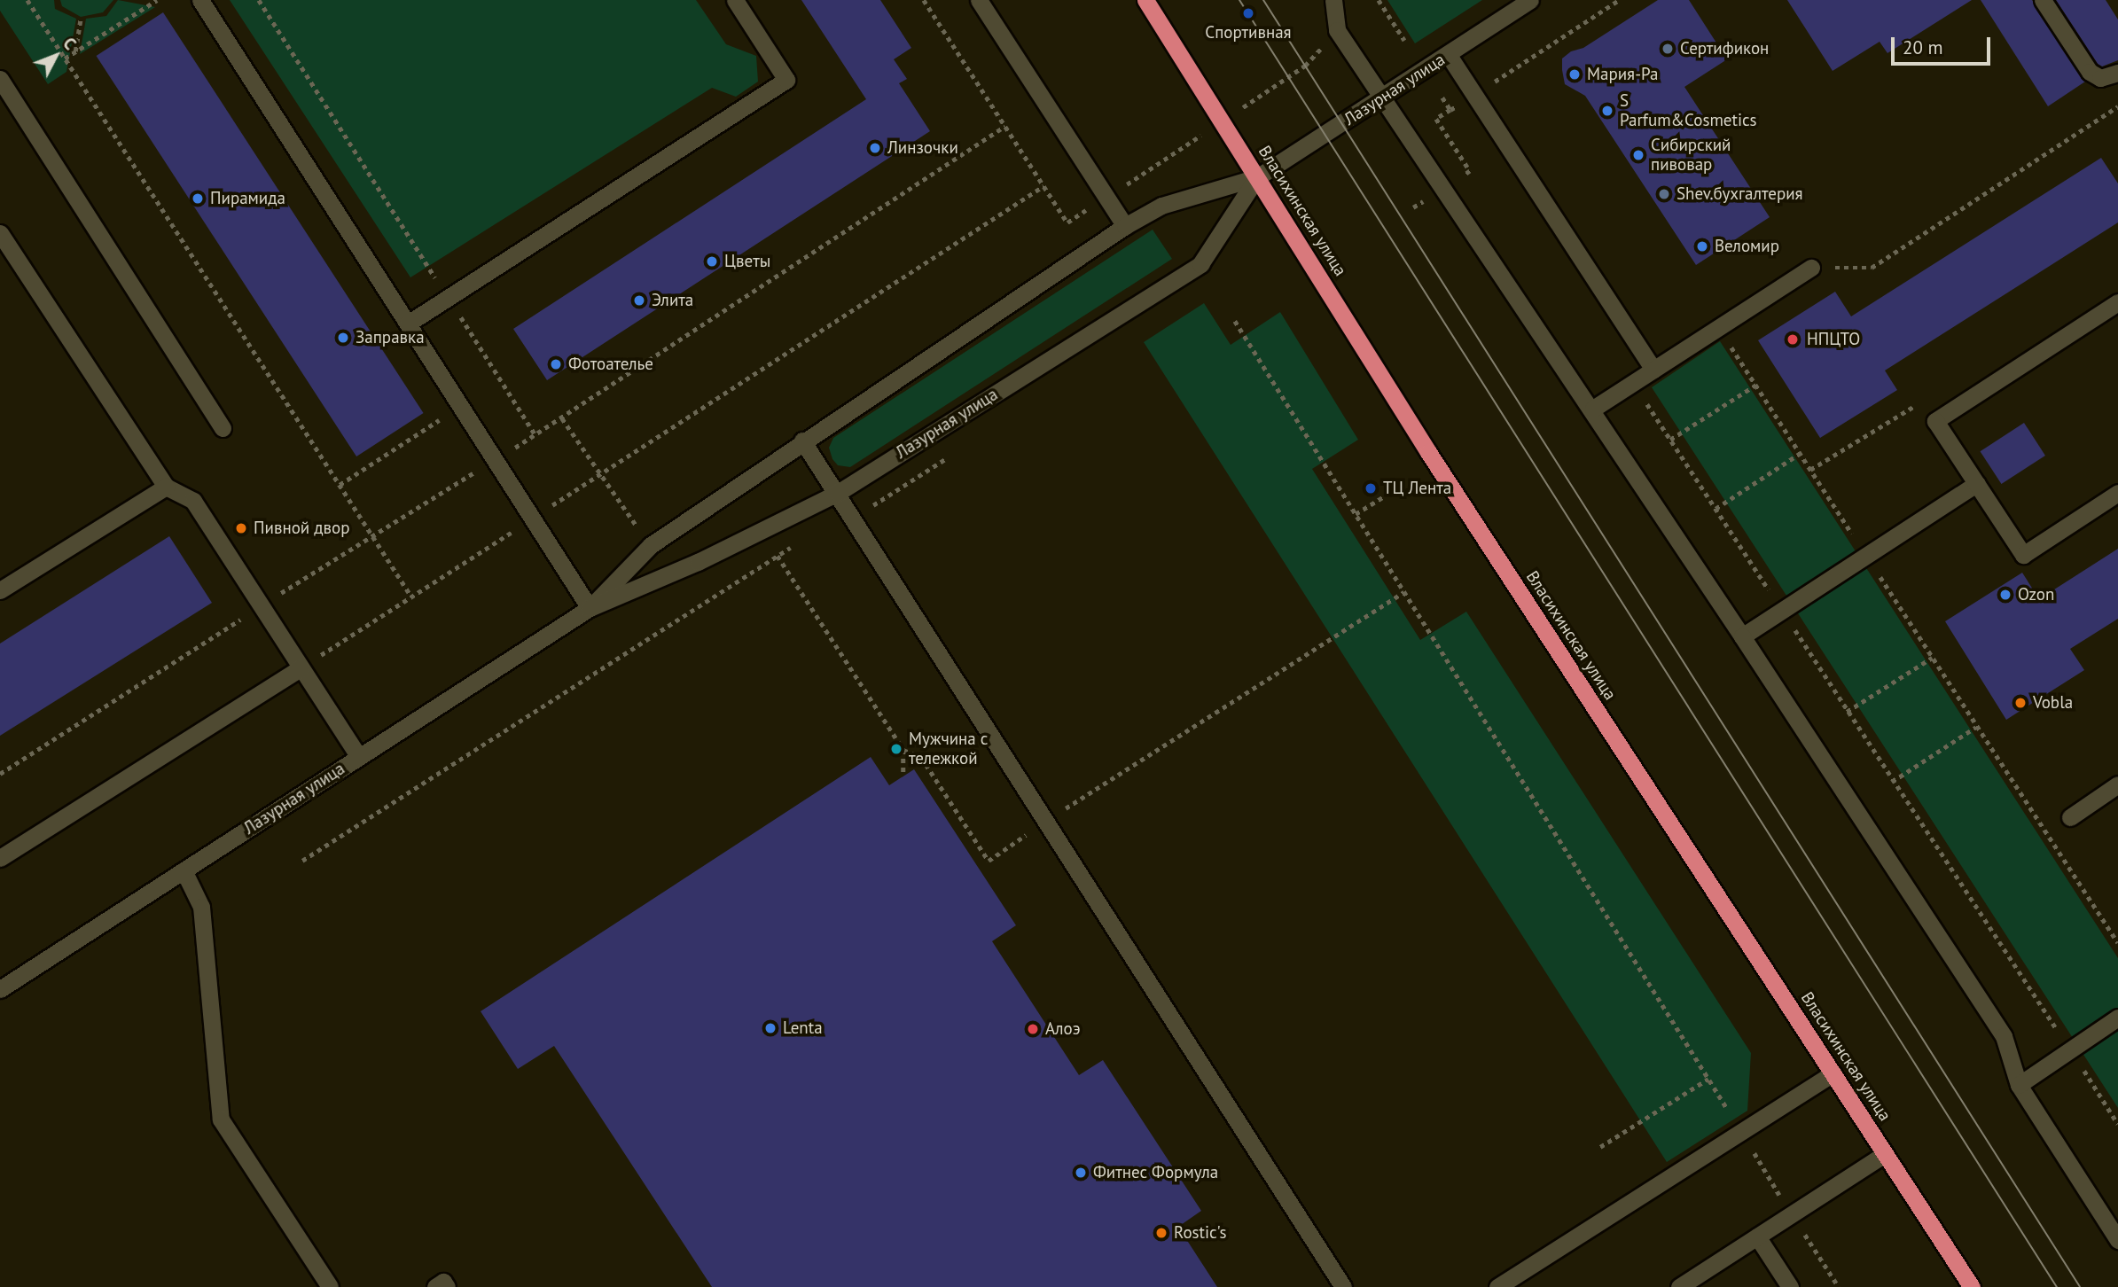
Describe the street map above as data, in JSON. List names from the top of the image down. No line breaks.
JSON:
{"streets":{"highway":["Власихинская улица"],"street":["Лазурная улица"]},"crossings":[["Лазурная улица","Власихинская улица"]],"places":["Спортивная","Сертификон","Мария-Ра","S Parfum&Cosmetics","Линзочки","Сибирский пивовар","Shev.бухгалтерия","Пирамида","Веломир","Цветы","Элита","Заправка","НПЦТО","Фотоателье","ТЦ Лента","Пивной двор","Ozon","Vobla","Мужчина с тележкой","Lenta","Алоэ","Фитнес Формула","Rostic's"],"scale_bar":"20 m","north":"top right"}
